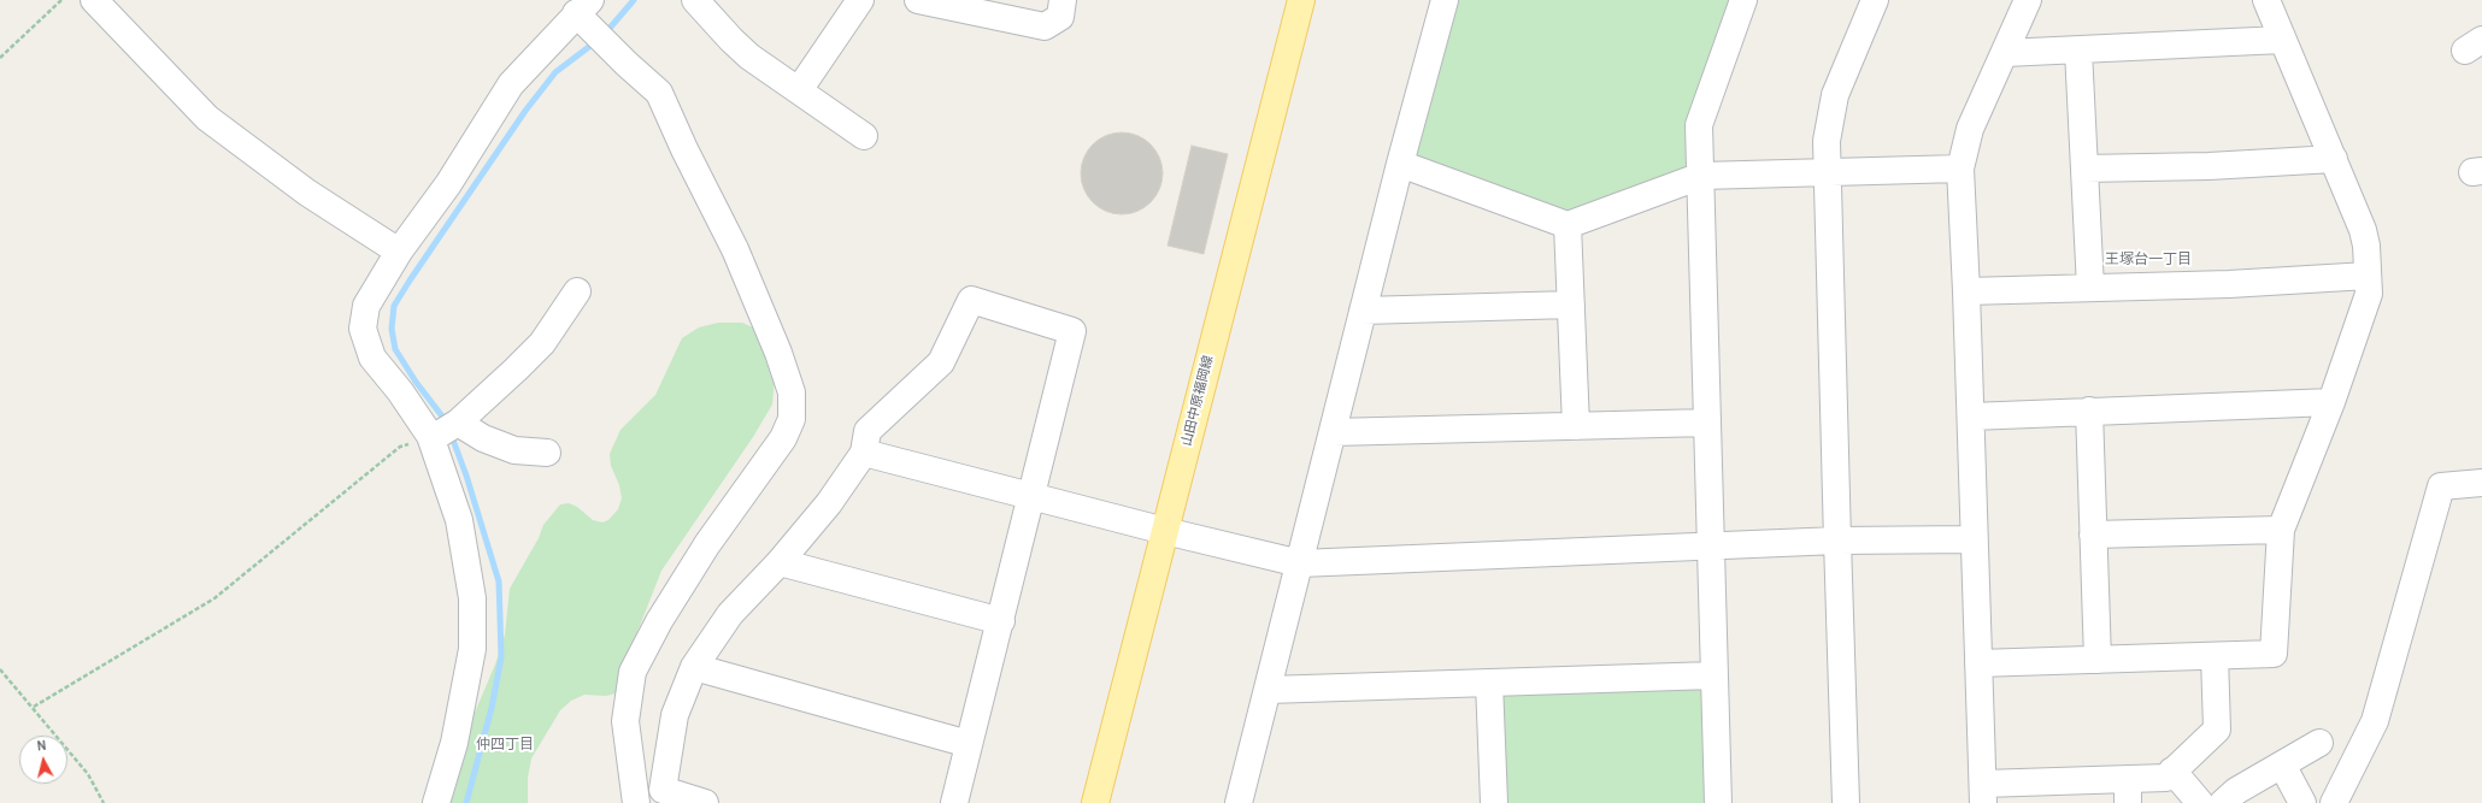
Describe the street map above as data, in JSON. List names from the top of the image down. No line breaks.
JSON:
{"streets":{"main road":["山田中原福岡線"]},"districts":["王塚台一丁目","仲四丁目"],"north":"top"}
